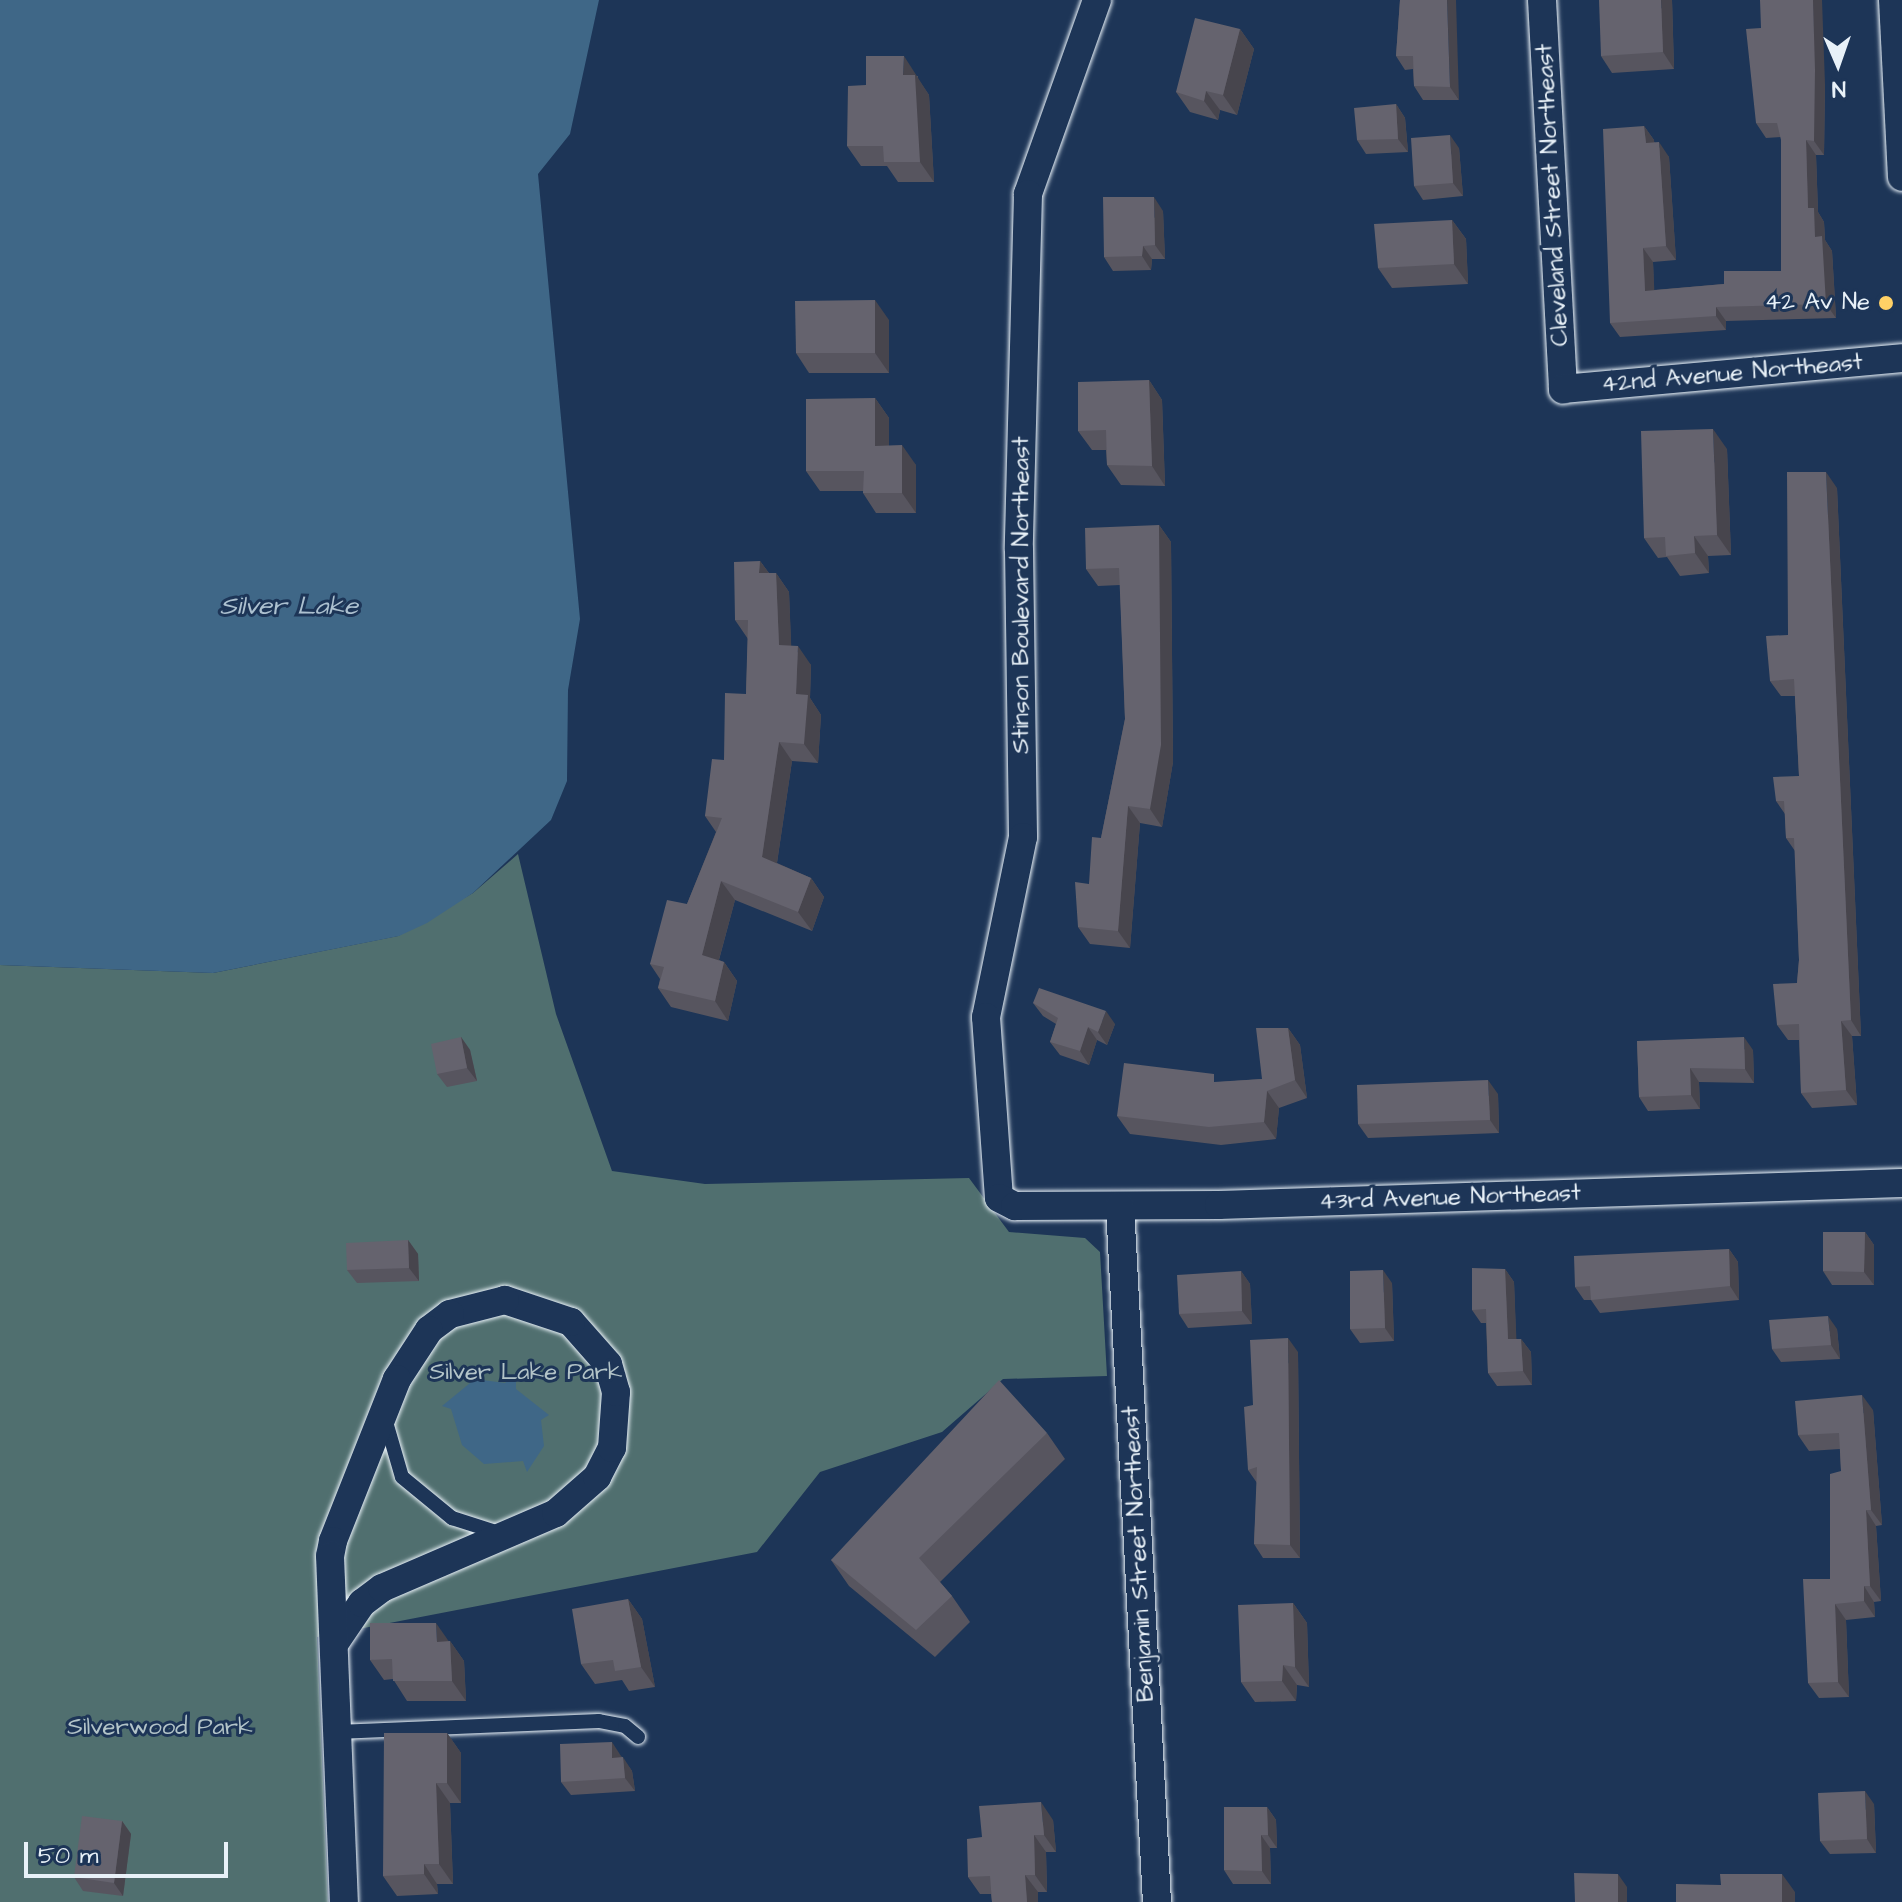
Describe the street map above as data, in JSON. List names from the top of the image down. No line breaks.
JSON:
{"streets":{"street":["Cleveland Street Northeast","42nd Avenue Northeast","Stinson Boulevard Northeast","43rd Avenue Northeast","Benjamin Street Northeast"]},"crossings":[["Cleveland Street Northeast","42nd Avenue Northeast"],["Stinson Boulevard Northeast","43rd Avenue Northeast"],["43rd Avenue Northeast","Benjamin Street Northeast"]],"water":["Silver Lake"],"parks":["Silver Lake Park","Silverwood Park"],"places":["42 Av Ne"],"scale_bar":"50 m","north":"bottom"}
